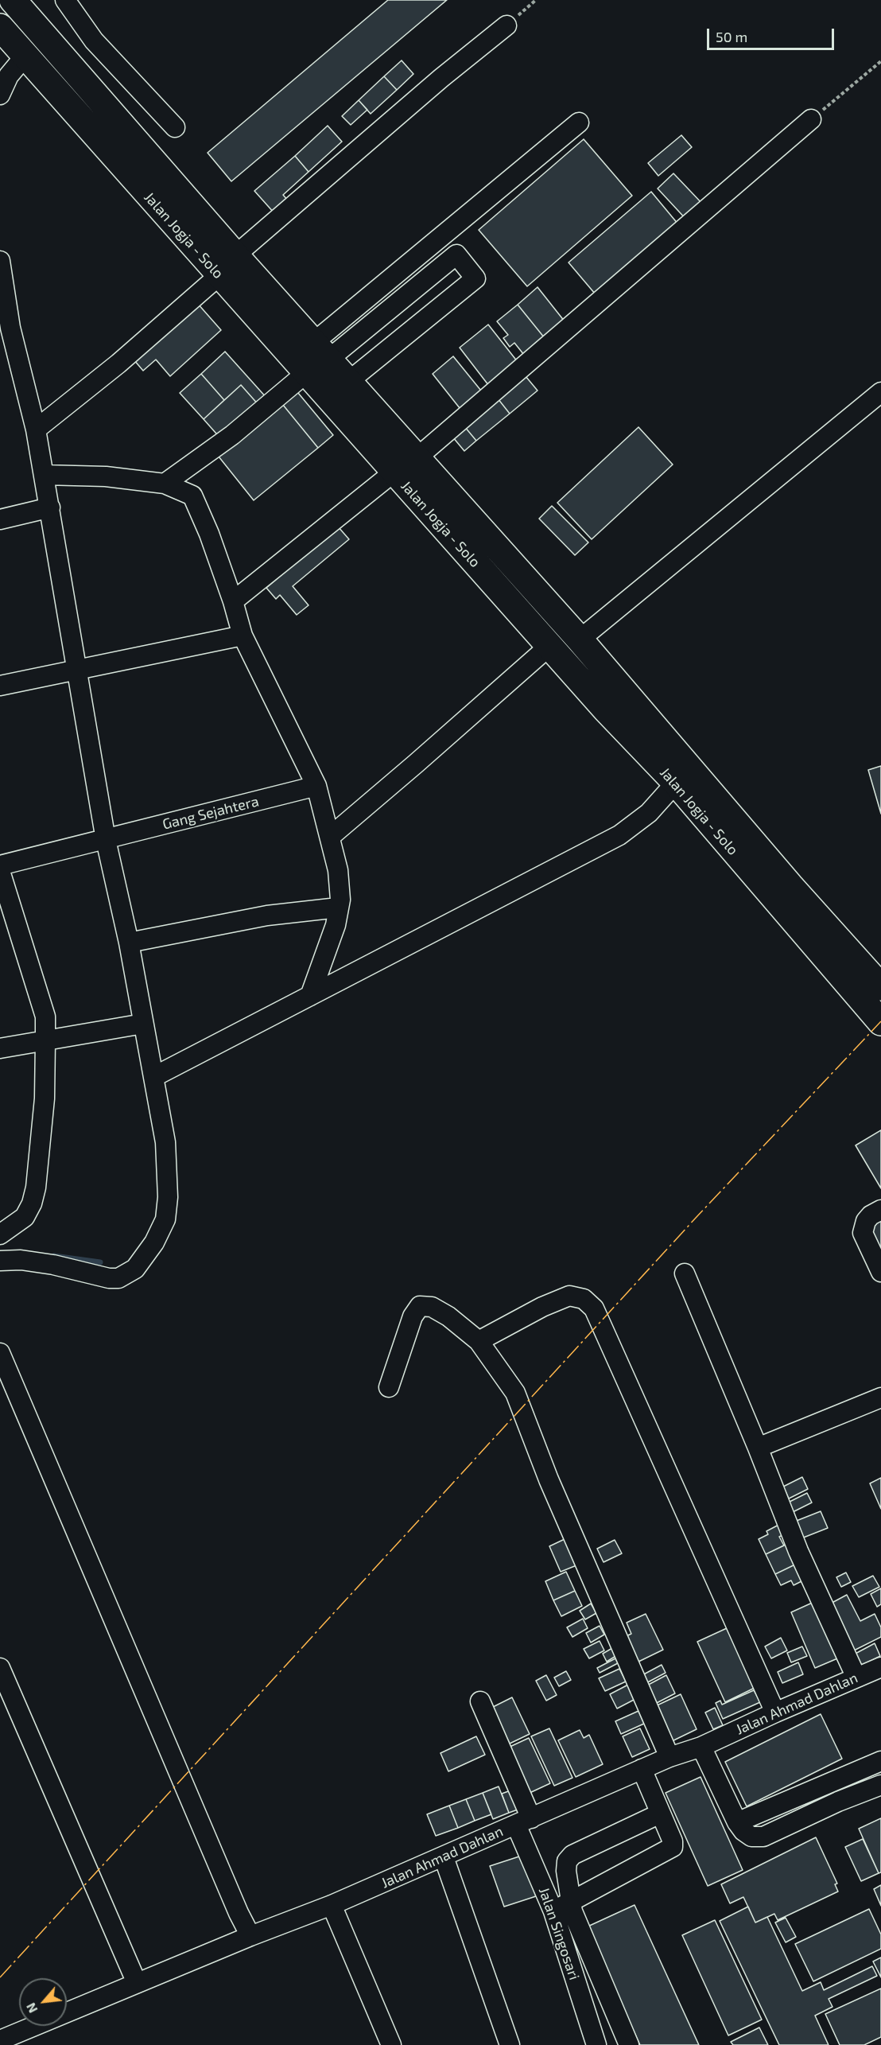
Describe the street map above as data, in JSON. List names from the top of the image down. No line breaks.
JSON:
{"streets":{"highway":["Jalan Jogja - Solo"],"street":["Gang Sejahtera","Jalan Ahmad Dahlan","Jalan Singosari"]},"crossings":[["Jalan Ahmad Dahlan","Jalan Singosari"]],"scale_bar":"50 m","north":"bottom left"}
